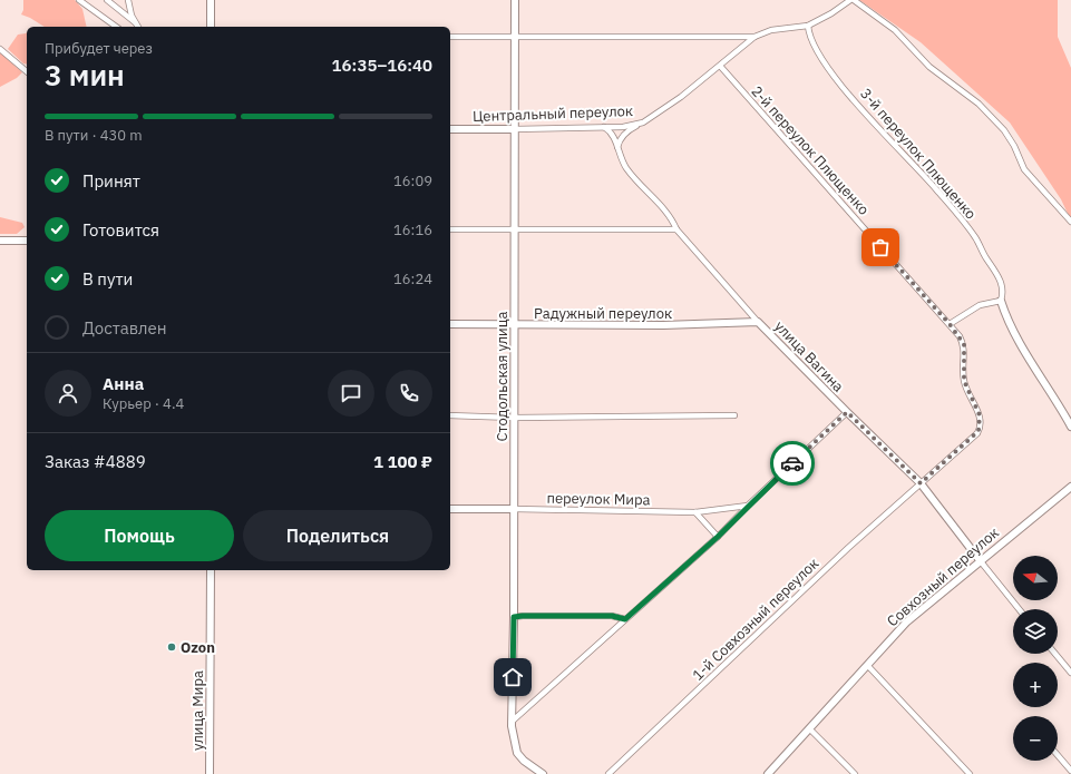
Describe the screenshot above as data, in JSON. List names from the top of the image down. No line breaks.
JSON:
{"streets":{"street":["Центральный переулок","2-й переулок Плющенко","3-й переулок Плющенко","Радужный переулок","улица Вагина","Стодольская улица","переулок Мира","Совхозный переулок","1-й Совхозный переулок","улица Мира"]},"crossings":[["Центральный переулок","2-й переулок Плющенко"],["Центральный переулок","улица Вагина"],["Центральный переулок","Стодольская улица"],["2-й переулок Плющенко","улица Вагина"],["2-й переулок Плющенко","1-й Совхозный переулок"],["Радужный переулок","улица Вагина"],["Радужный переулок","Стодольская улица"],["улица Вагина","Совхозный переулок"],["улица Вагина","1-й Совхозный переулок"],["Стодольская улица","переулок Мира"]],"places":["Ozon"],"north":"left","page":{"heading":["3 мин","Прибудет через","16:35–16:40"],"panel":["Анна","Курьер · 4.4","Заказ #4889","1 100 ₽"],"bar":"В пути · 430 m","list":[["Принят","16:09"],["Готовится","16:16"],["В пути","16:24"],"Доставлен"],"buttons":["Помощь","Поделиться"],"map_buttons":["+","−"]}}
